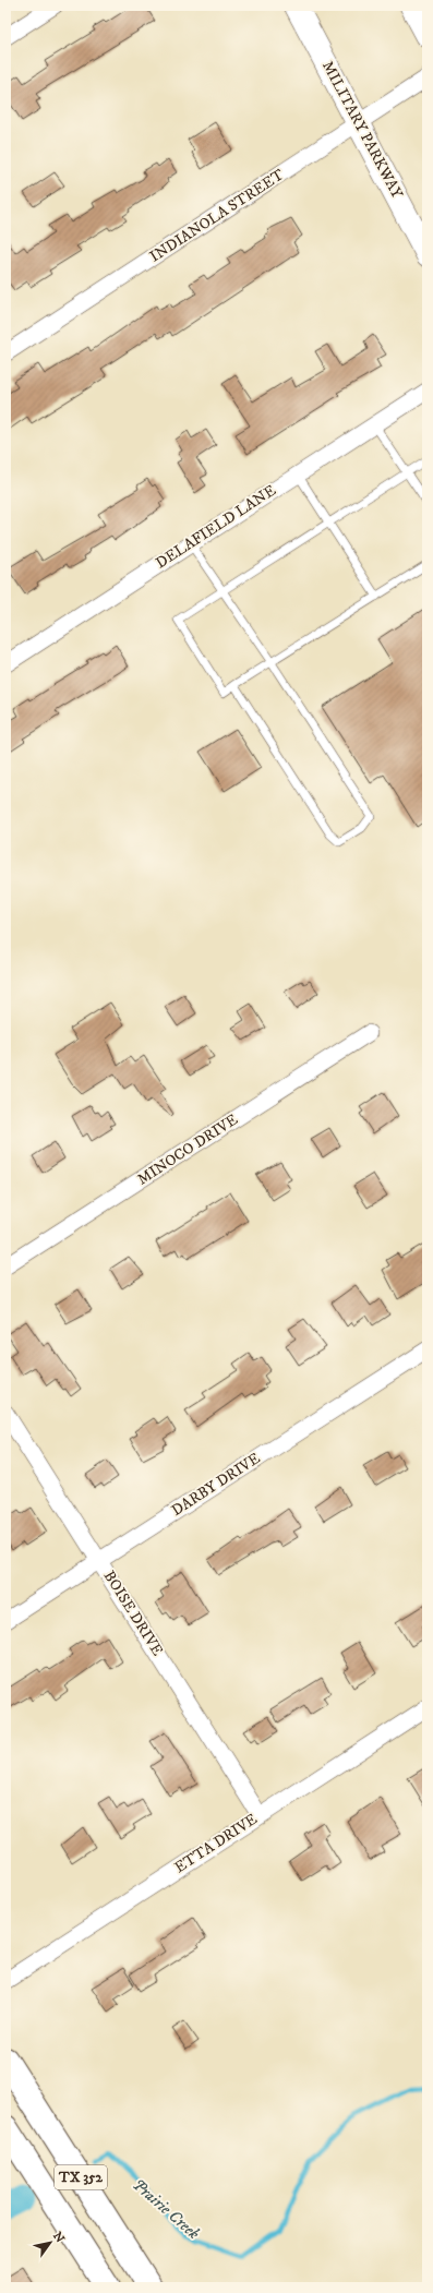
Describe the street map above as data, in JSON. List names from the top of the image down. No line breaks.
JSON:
{"streets":{"main road":["MILITARY PARKWAY","TX 352"],"street":["INDIANOLA STREET","DELAFIELD LANE","MINOCO DRIVE","DARBY DRIVE","BOISE DRIVE","ETTA DRIVE"]},"crossings":[["MILITARY PARKWAY","INDIANOLA STREET"],["DARBY DRIVE","BOISE DRIVE"],["BOISE DRIVE","ETTA DRIVE"]],"water":["Prairie Creek"],"north":"top right"}
